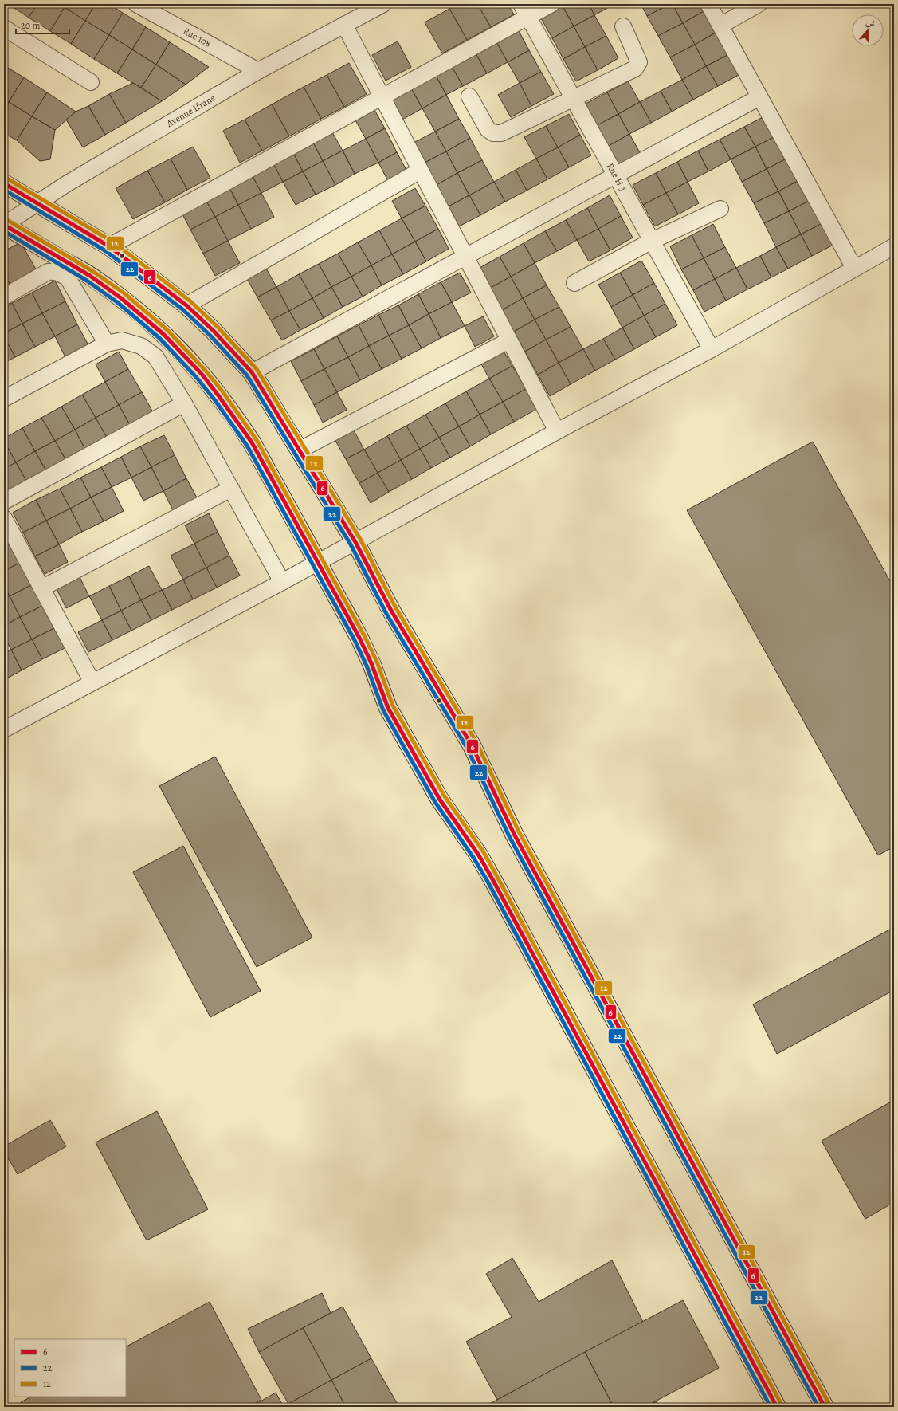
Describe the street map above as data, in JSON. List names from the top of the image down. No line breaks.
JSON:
{"streets":{"street":["Rue 108","Avenue Ifrane","Rue H 3"]},"crossings":[["Rue 108","Avenue Ifrane"]],"lines":["transit line 12","transit line 6","transit line 22"],"legend":["6","22","12"],"scale_bar":"20 m","north":"top"}
